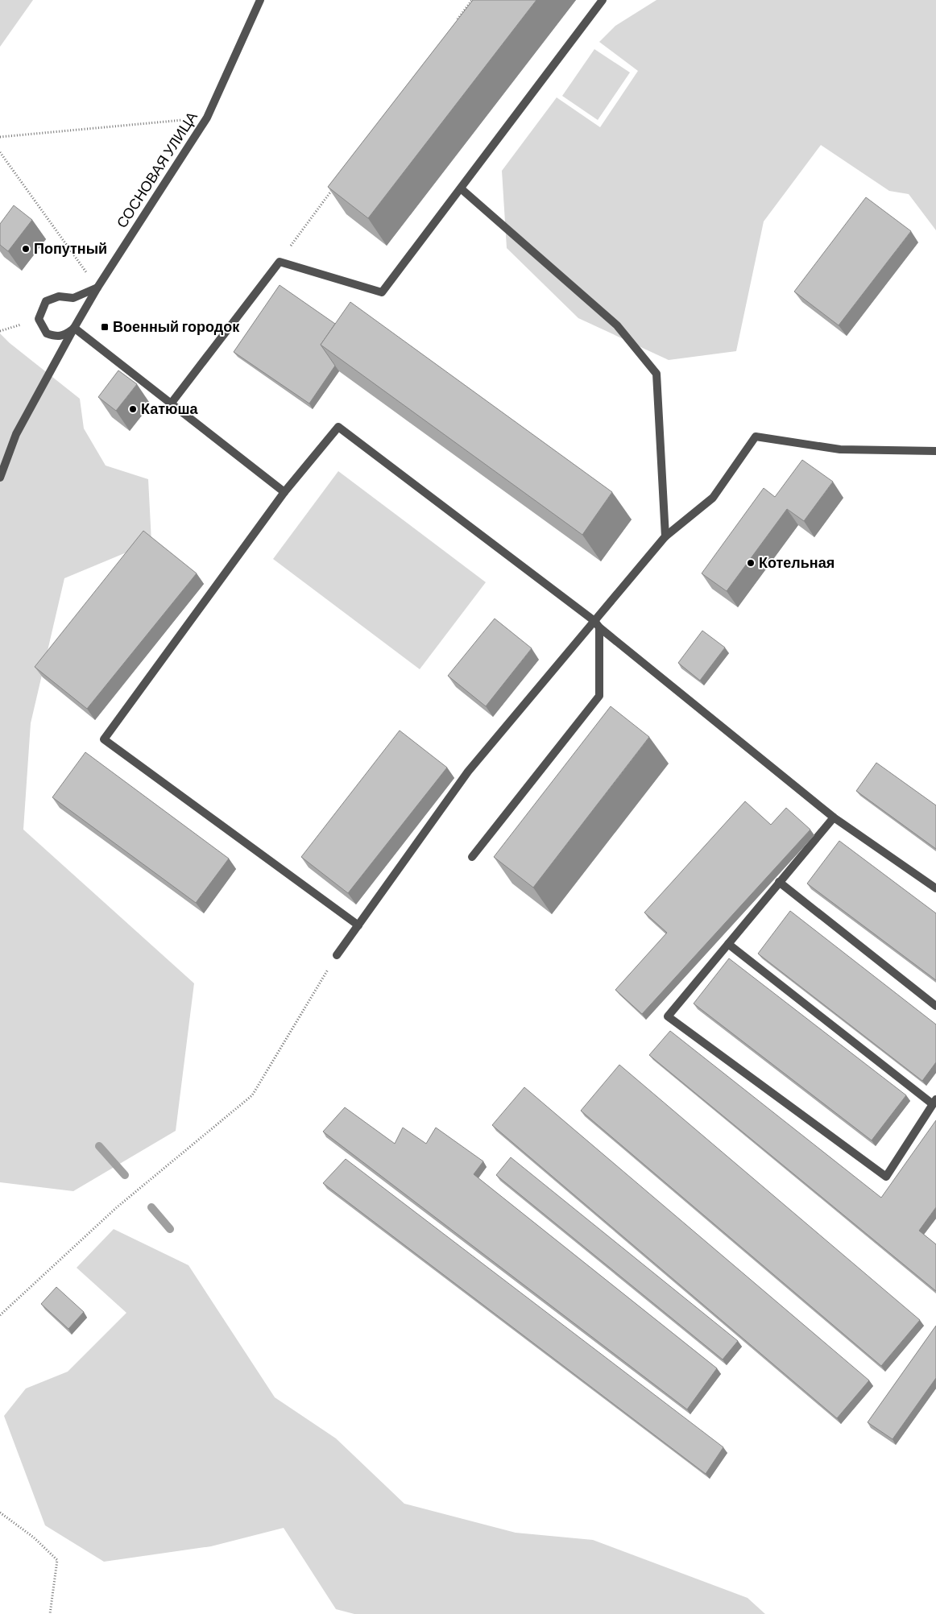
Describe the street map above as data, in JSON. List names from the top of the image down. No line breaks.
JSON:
{"streets":{"street":["СОСНОВАЯ УЛИЦА"]},"places":{"other":["Попутный","Катюша","Котельная"],"transit":["Военный городок"]}}
